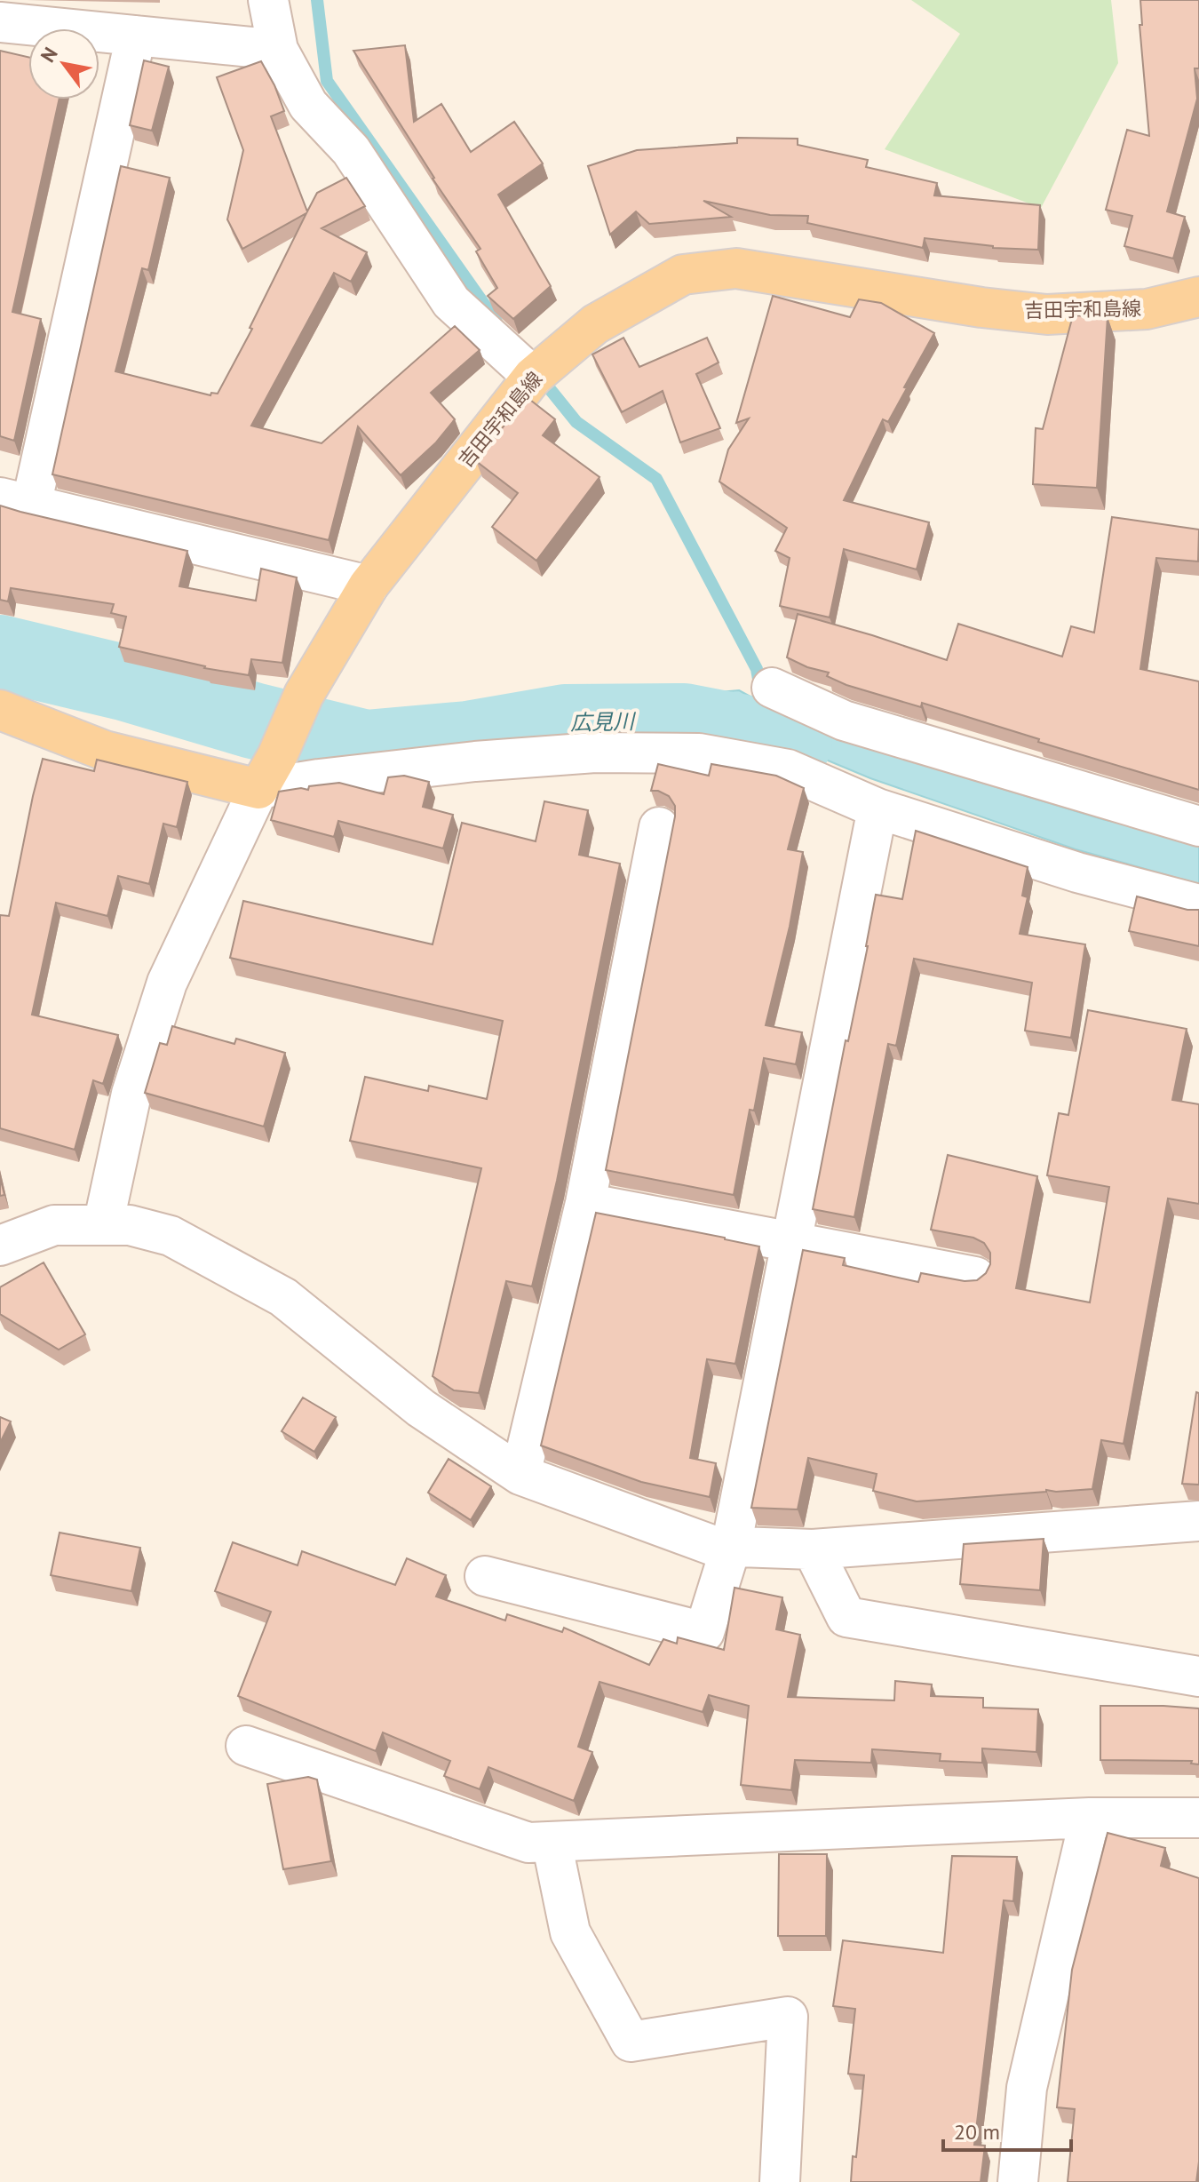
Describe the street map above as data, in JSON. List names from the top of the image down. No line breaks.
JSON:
{"streets":{"main road":["吉田宇和島線"]},"water":["広見川"],"scale_bar":"20 m","north":"top left"}
